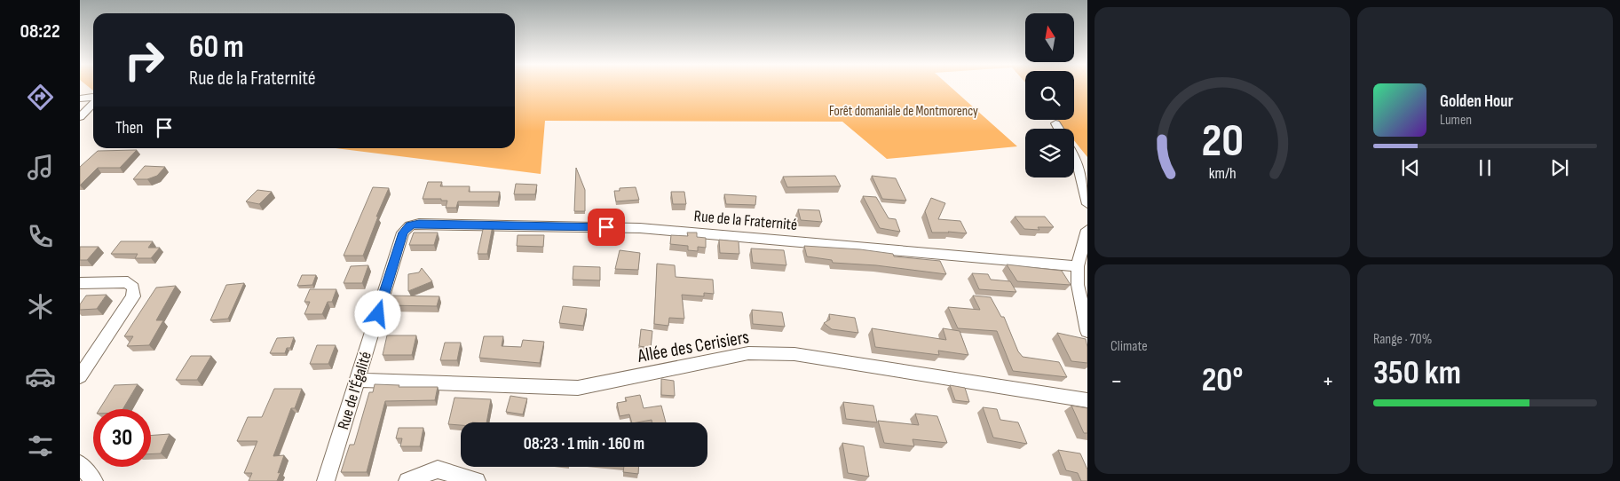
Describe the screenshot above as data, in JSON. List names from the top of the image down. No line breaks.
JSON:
{"streets":{"street":["Rue de la Fraternité","Allée des Cerisiers","Rue de l'Égalité"]},"crossings":[["Rue de la Fraternité","Rue de l'Égalité"],["Allée des Cerisiers","Rue de l'Égalité"]],"parks":["Forêt domaniale de Montmorency"],"north":"top","page":{"tabs":"08:22","turn":["60 m","Rue de la Fraternité"],"song":["Golden Hour","Lumen"],"then":"Then","tile":["Climate",["Range · 70%","350 km"]],"heat":["−","20°","+"],"limit":"30","trip":"08:23 · 1 min · 160 m","gauge":["20","km/h"]}}
